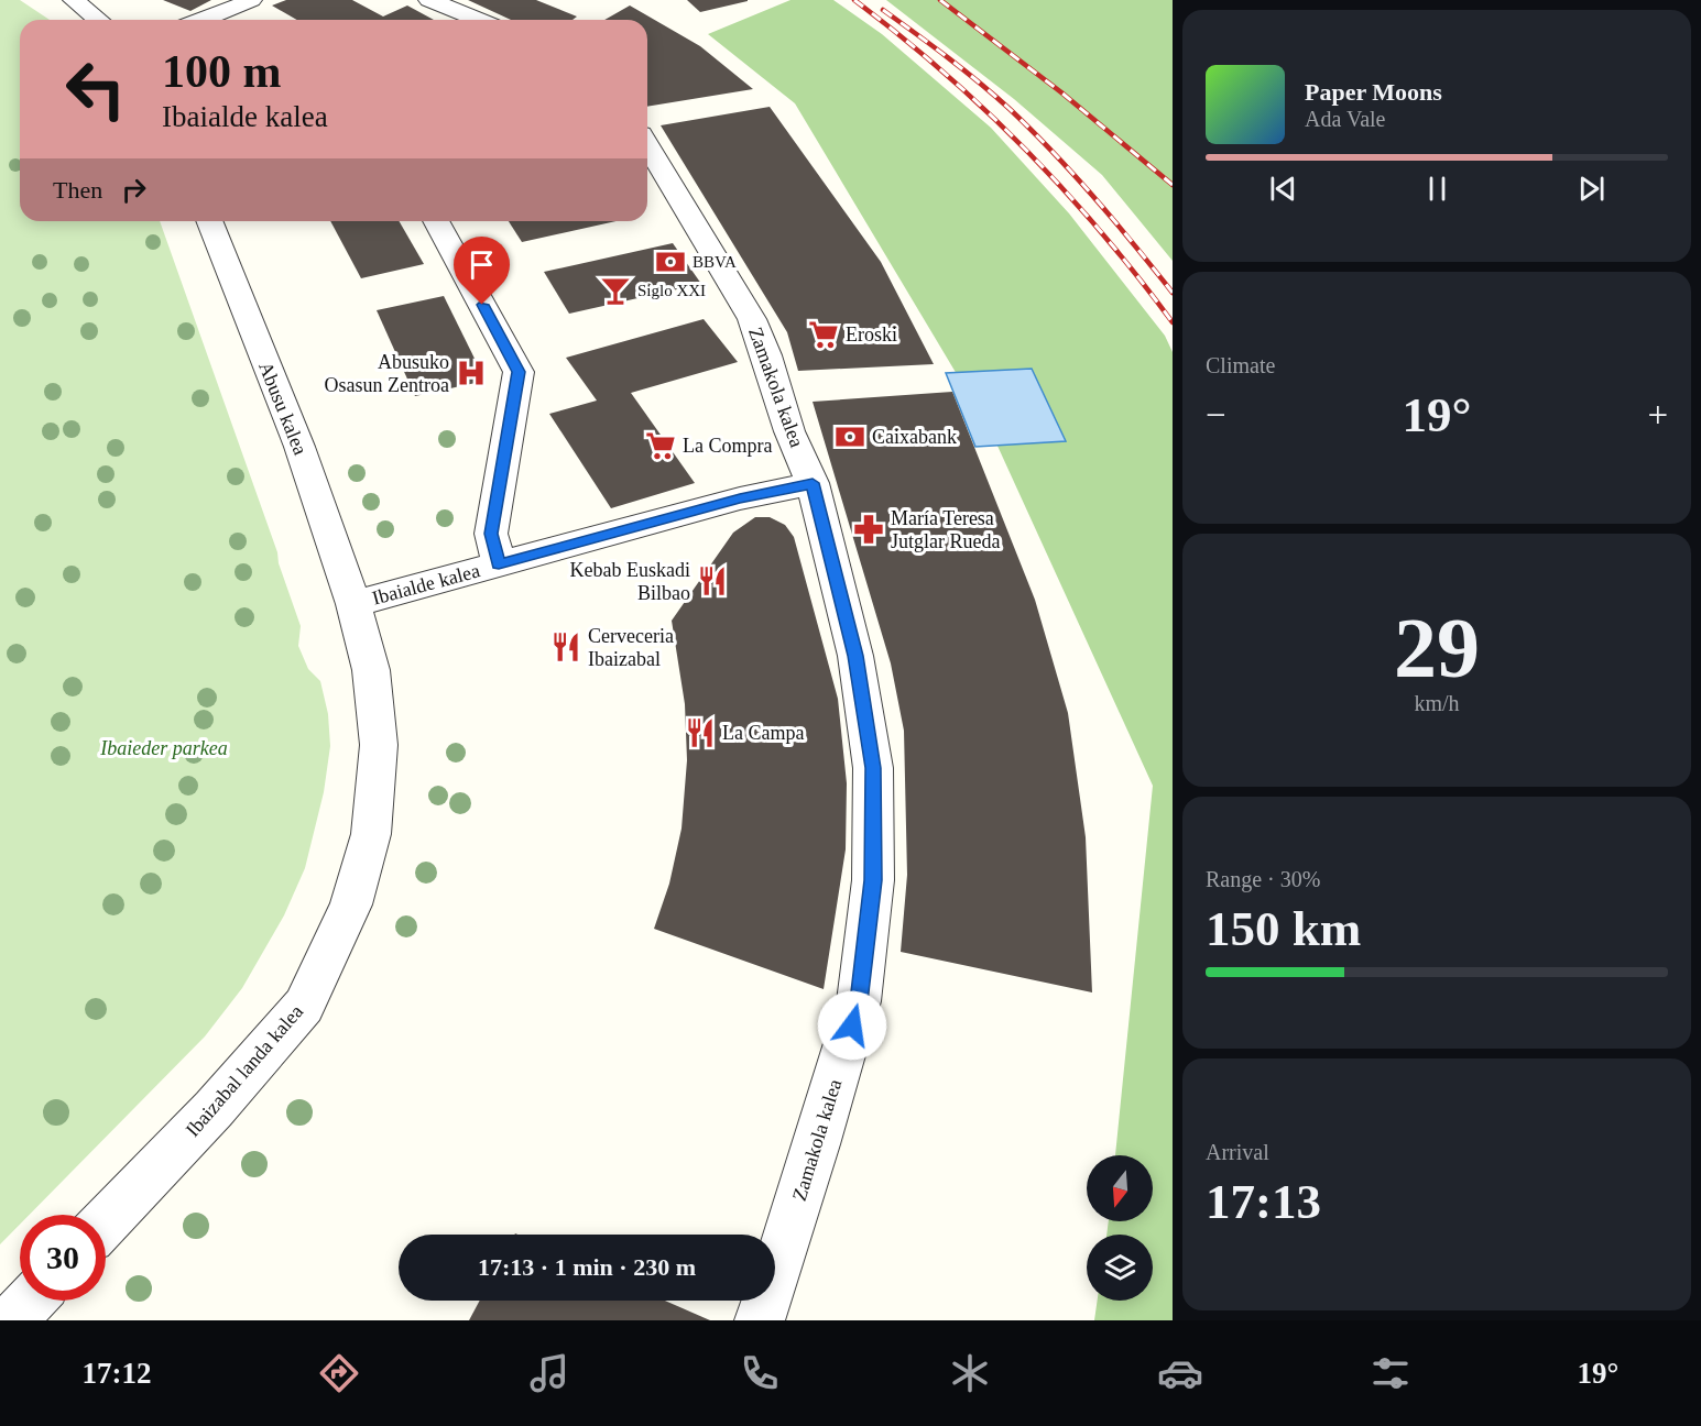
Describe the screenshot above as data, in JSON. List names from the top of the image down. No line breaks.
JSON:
{"streets":{"street":["Zamakola kalea","Abusu kalea","Ibaialde kalea","Ibaizabal landa kalea"]},"crossings":[["Zamakola kalea","Ibaialde kalea"],["Abusu kalea","Ibaialde kalea"],["Abusu kalea","Ibaizabal landa kalea"],["Ibaialde kalea","Ibaizabal landa kalea"]],"parks":["Ibaieder parkea"],"places":{"bank":["BBVA","Caixabank"],"bar":["Siglo XXI"],"supermarket":["Eroski","La Compra"],"hospital":["Abusuko Osasun Zentroa"],"pharmacy":["María Teresa Jutglar Rueda"],"restaurant":["Kebab Euskadi Bilbao","Cerveceria Ibaizabal","La Campa"]},"north":"bottom","page":{"turn":["100 m","Ibaialde kalea"],"song":["Paper Moons","Ada Vale"],"then":"Then","tile":["Climate",["29","km/h"],["Range · 30%","150 km"],["Arrival","17:13"]],"heat":["−","19°","+"],"limit":"30","trip":"17:13 · 1 min · 230 m","tabs":["17:12","19°"]}}
